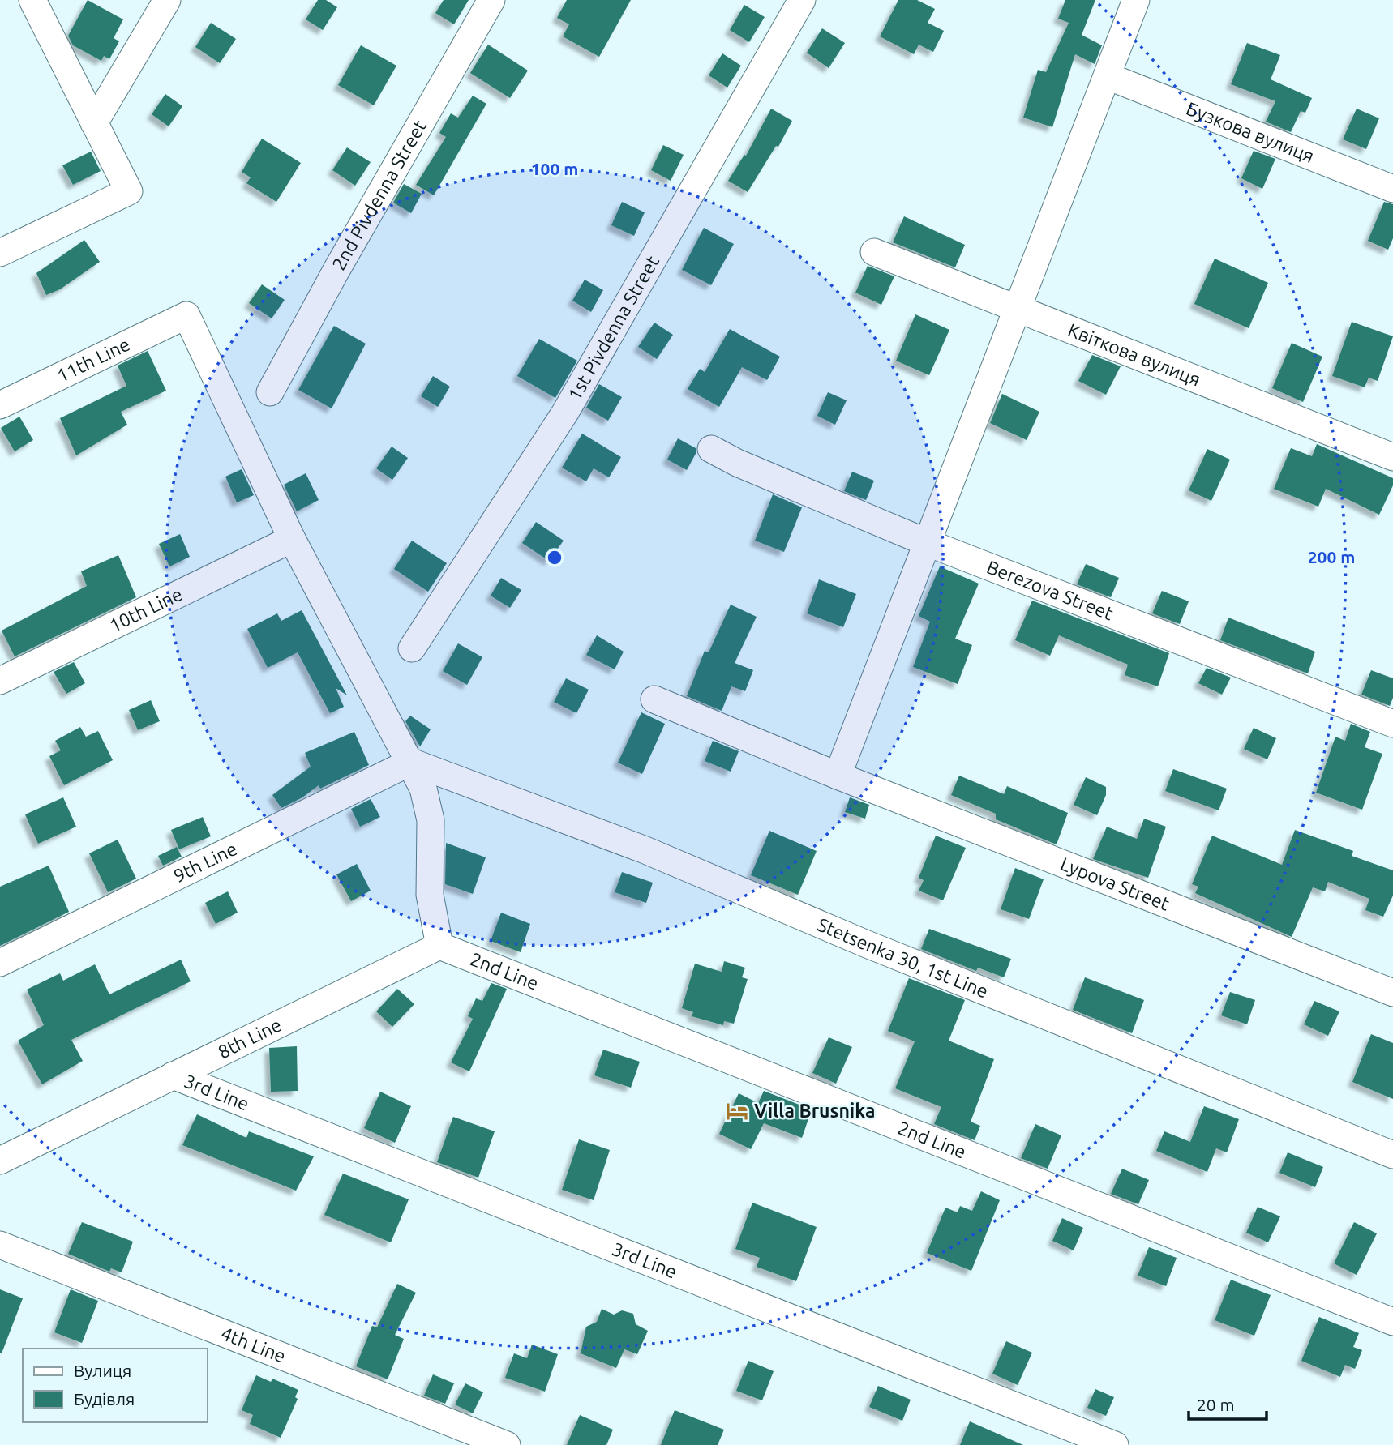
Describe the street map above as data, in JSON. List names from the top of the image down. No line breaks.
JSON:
{"streets":{"street":["Бузкова вулиця","2nd Pivdenna Street","1st Pivdenna Street","Квіткова вулиця","11th Line","Berezova Street","10th Line","9th Line","Lypova Street","Stetsenka 30, 1st Line","2nd Line","8th Line","3rd Line","4th Line"]},"crossings":[["11th Line","10th Line"],["9th Line","Stetsenka 30, 1st Line"],["2nd Line","8th Line"],["8th Line","3rd Line"]],"places":{"hotel":["Villa Brusnika"]},"legend":["Вулиця","Будівля"],"scale_bar":"20 m","rings":["100 m","200 m"]}
